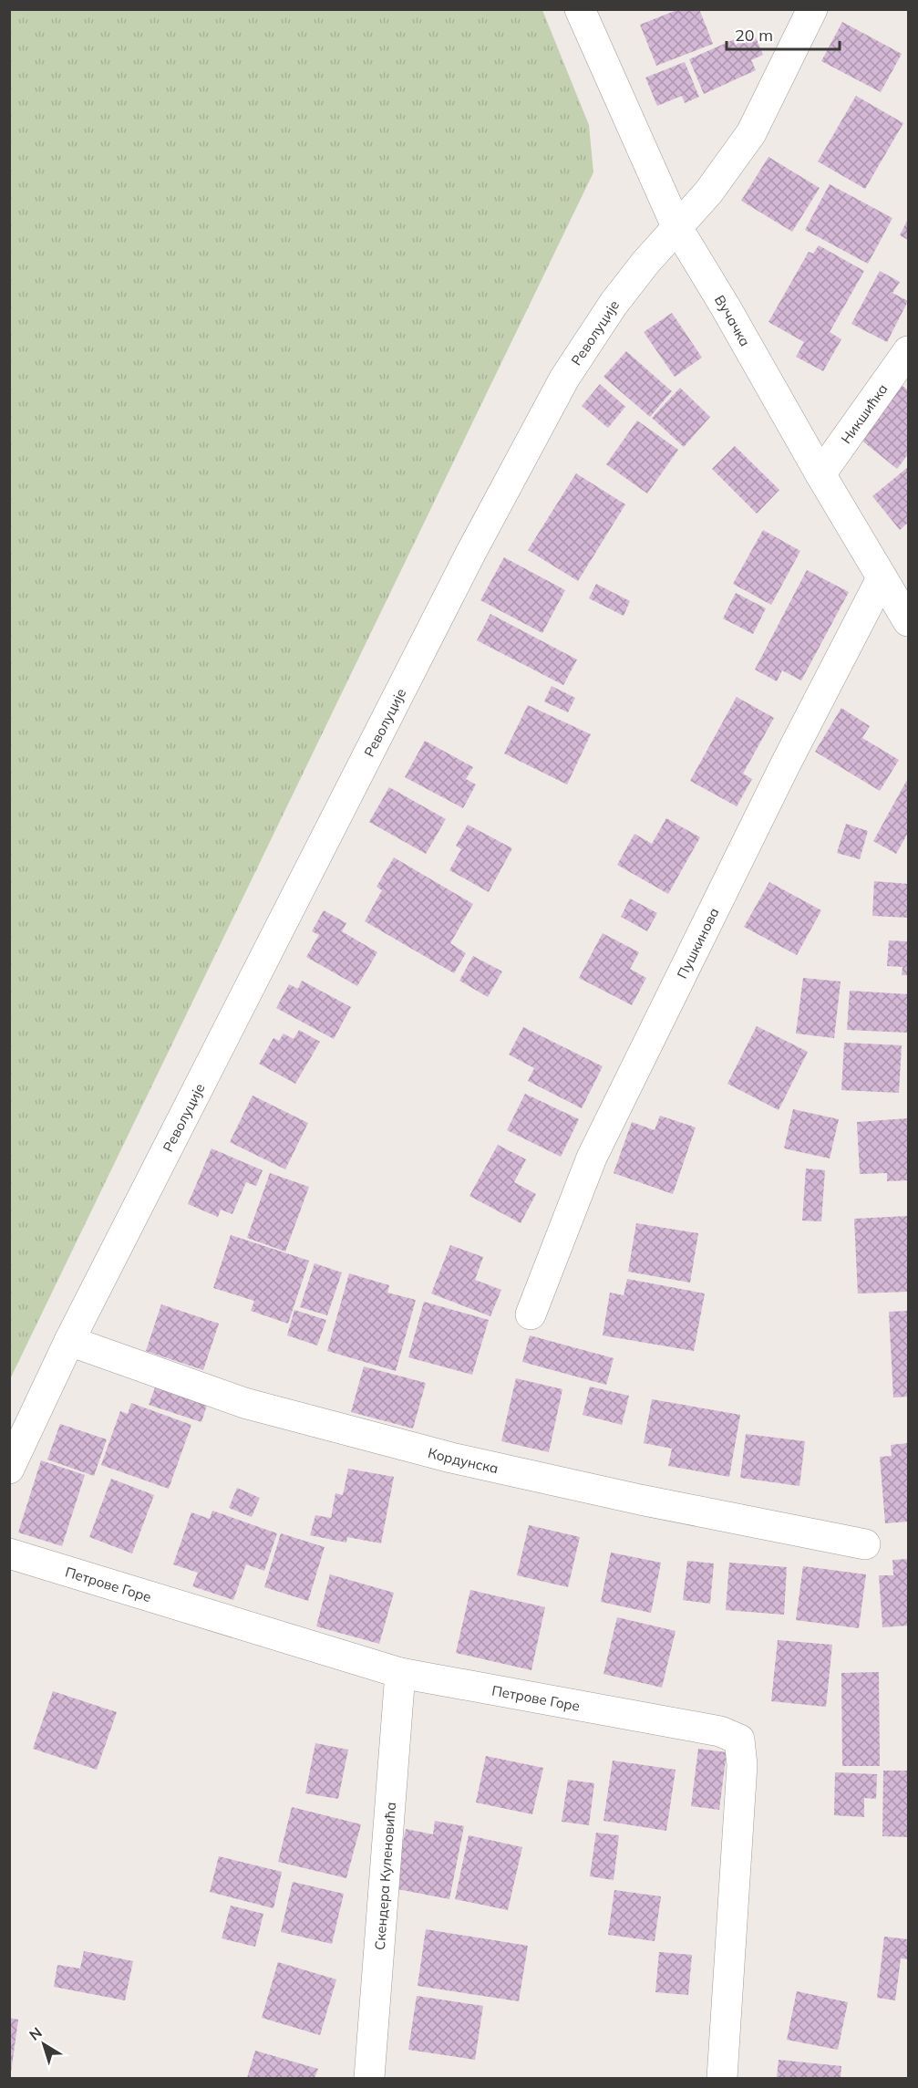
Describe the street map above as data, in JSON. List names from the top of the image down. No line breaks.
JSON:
{"streets":{"street":["Вучачка","Револуције","Никшићка","Пушкинова","Кордунска","Петрове Горе","Скендера Куленовића"]},"crossings":[["Вучачка","Револуције"],["Вучачка","Никшићка"],["Вучачка","Пушкинова"],["Револуције","Кордунска"],["Петрове Горе","Скендера Куленовића"]],"scale_bar":"20 m","north":"top left"}
